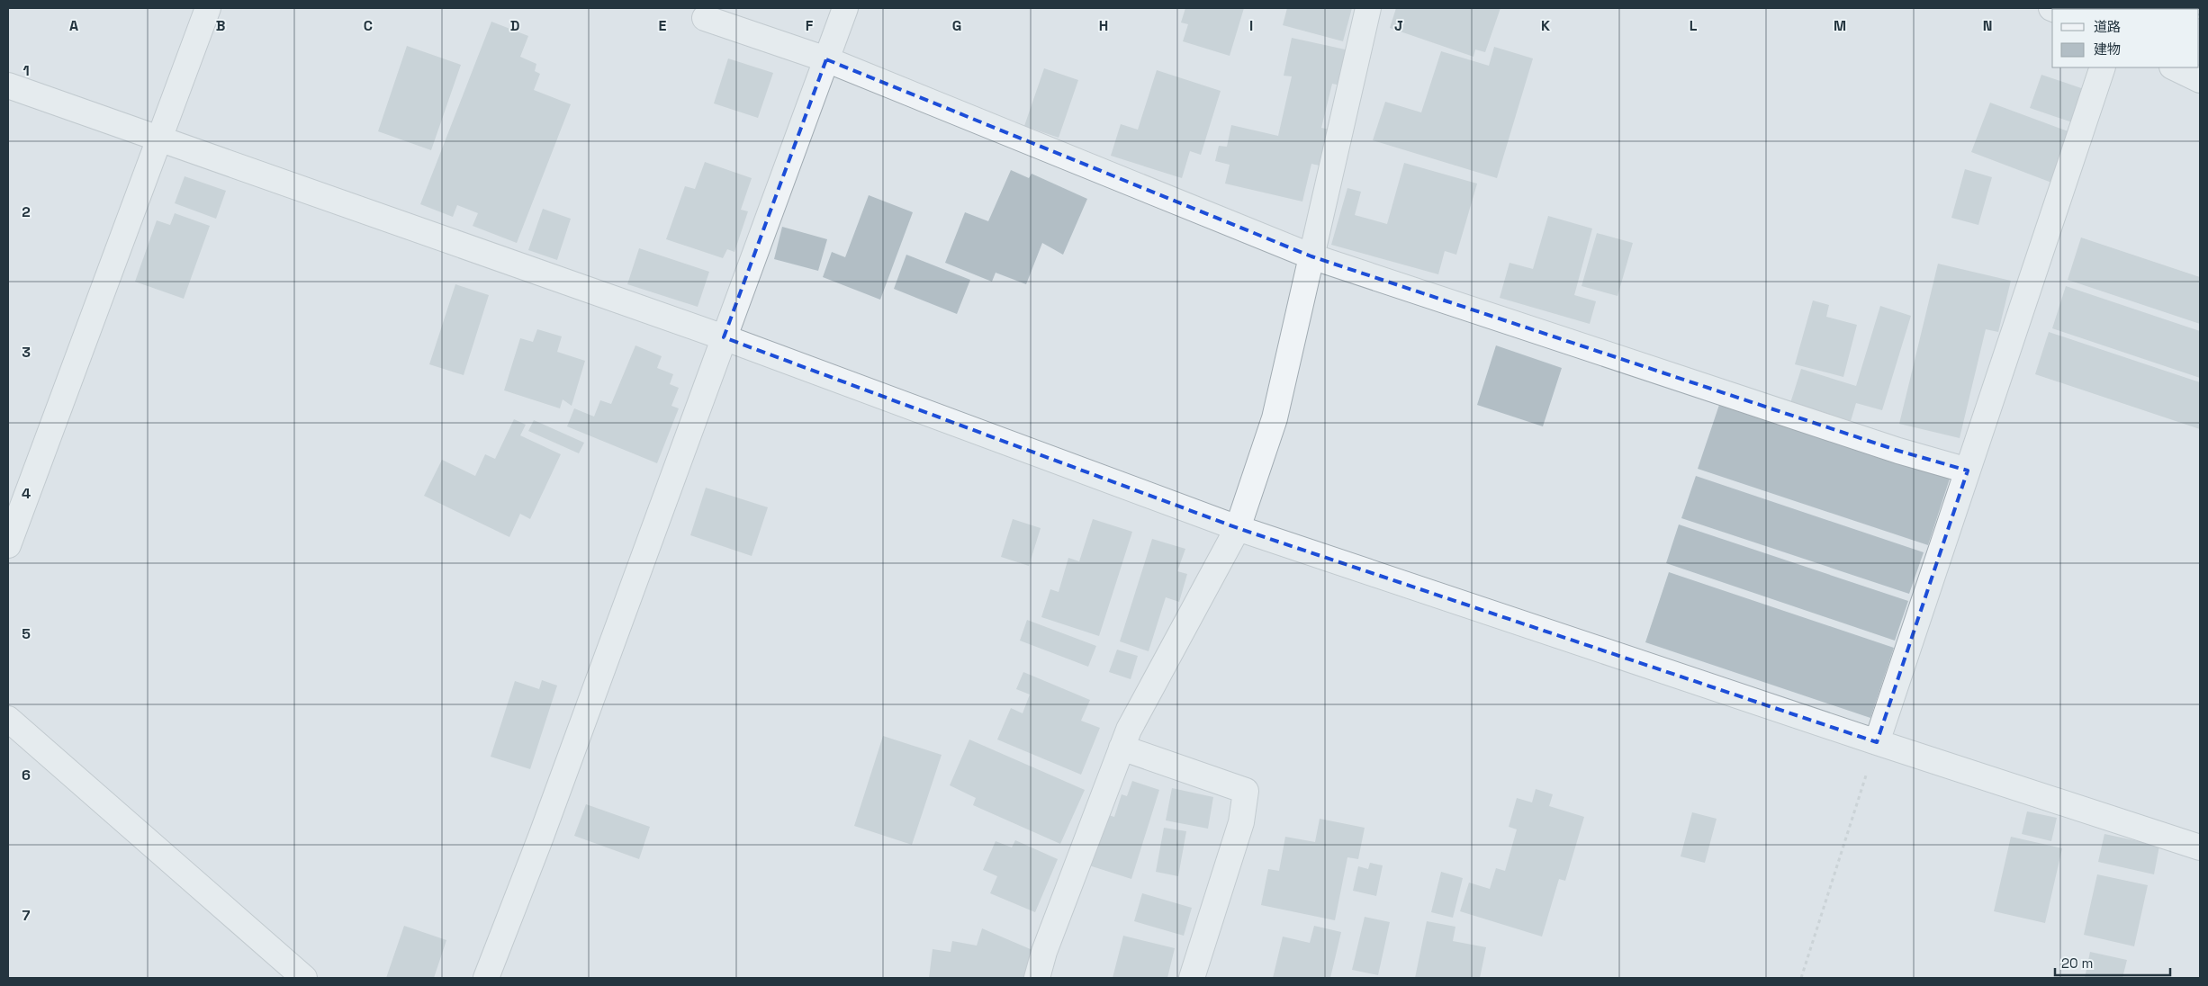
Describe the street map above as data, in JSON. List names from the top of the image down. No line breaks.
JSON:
{"legend":["道路","建物"],"scale_bar":"20 m","grid":{"columns":["A","B","C","D","E","F","G","H","I","J","K","L","M","N"],"rows":["1","2","3","4","5","6","7"]}}
